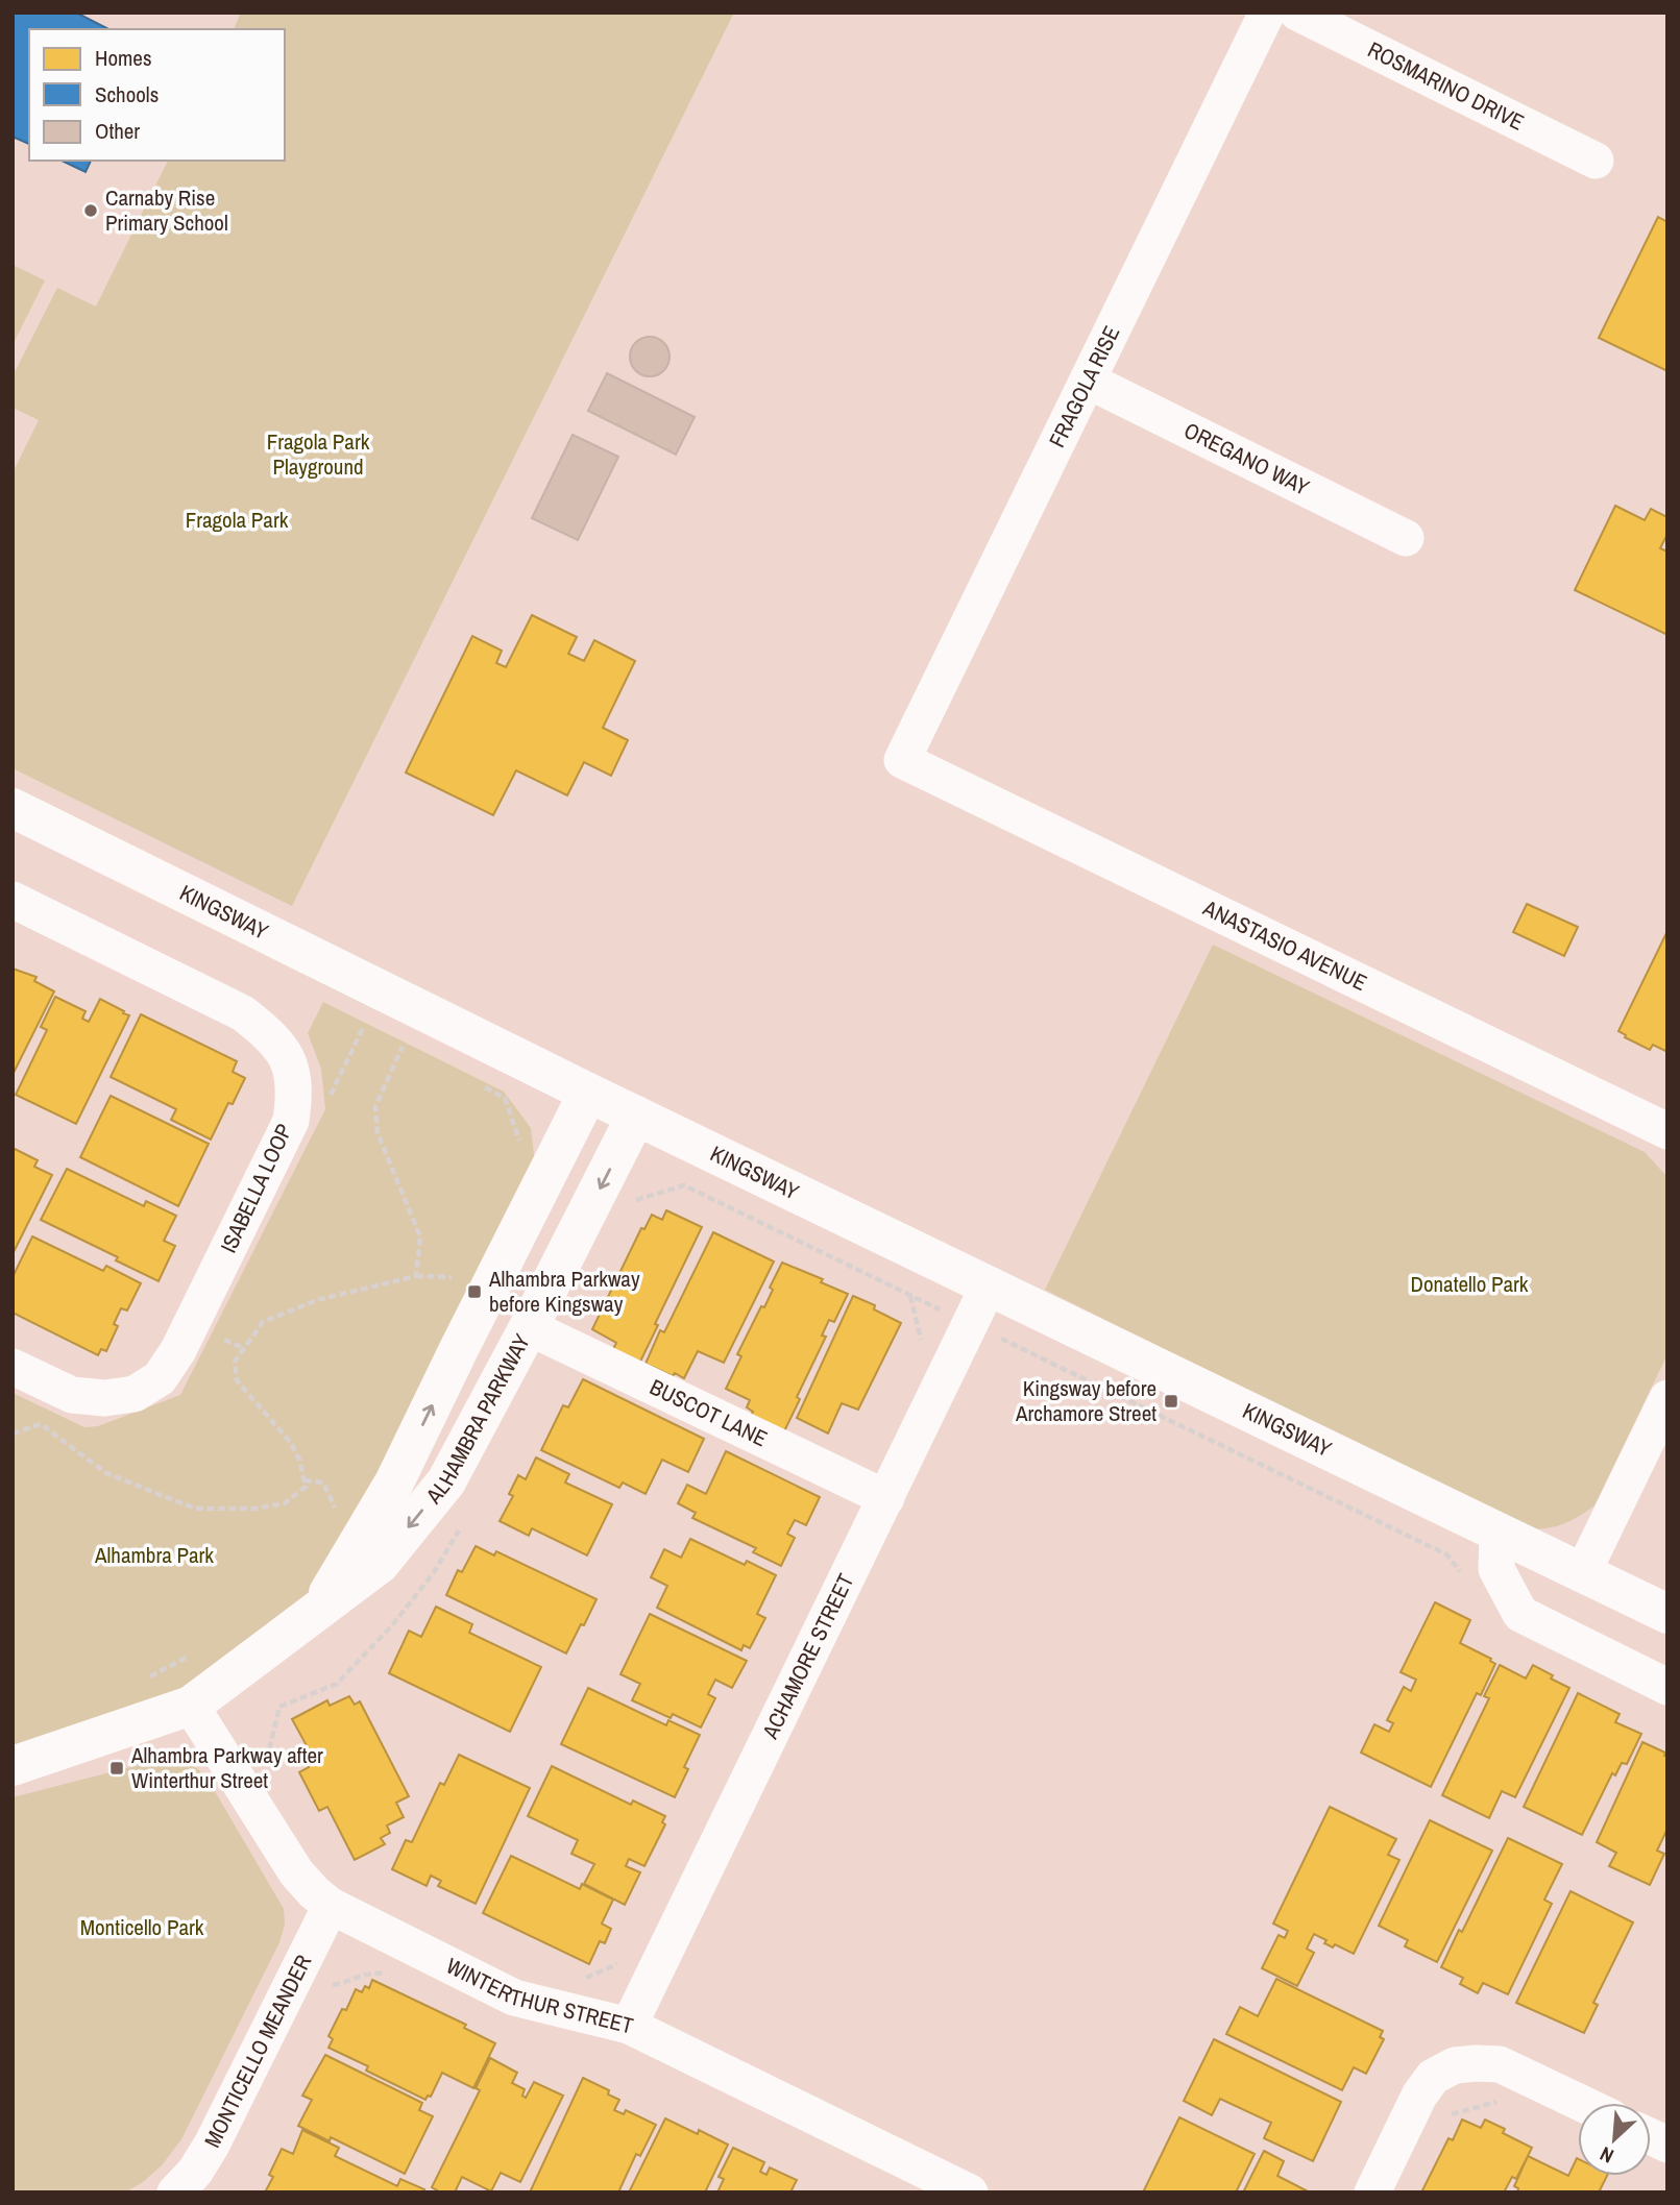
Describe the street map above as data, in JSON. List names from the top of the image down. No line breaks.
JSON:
{"streets":{"street":["ROSMARINO DRIVE","FRAGOLA RISE","OREGANO WAY","KINGSWAY","ANASTASIO AVENUE","ISABELLA LOOP","BUSCOT LANE","ALHAMBRA PARKWAY","ACHAMORE STREET","WINTERTHUR STREET","MONTICELLO MEANDER"]},"crossings":[["FRAGOLA RISE","OREGANO WAY"],["FRAGOLA RISE","ANASTASIO AVENUE"],["KINGSWAY","ALHAMBRA PARKWAY"],["KINGSWAY","ACHAMORE STREET"],["BUSCOT LANE","ALHAMBRA PARKWAY"],["BUSCOT LANE","ACHAMORE STREET"],["ALHAMBRA PARKWAY","WINTERTHUR STREET"],["ACHAMORE STREET","WINTERTHUR STREET"],["WINTERTHUR STREET","MONTICELLO MEANDER"]],"parks":["Fragola Park Playground","Fragola Park","Donatello Park","Alhambra Park","Monticello Park"],"places":{"other":["Carnaby Rise Primary School"],"transit":["Alhambra Parkway before Kingsway","Kingsway before Archamore Street","Alhambra Parkway after Winterthur Street"]},"legend":["Homes","Schools","Other"],"north":"bottom left"}
